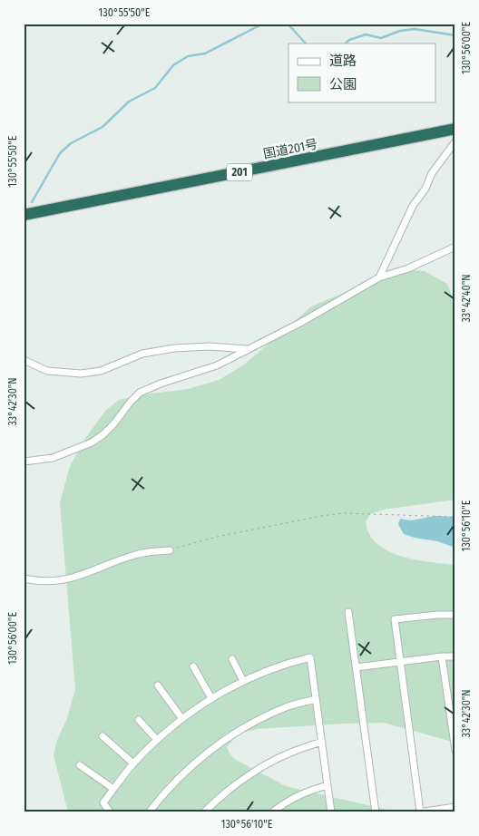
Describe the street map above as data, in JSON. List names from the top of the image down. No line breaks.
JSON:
{"streets":{"highway":["国道201号","201"]},"legend":["道路","公園"],"coordinates":["130°55'50\"E","130°56'00\"E","33°42'40\"N","33°42'30\"N","130°56'10\"E"]}
